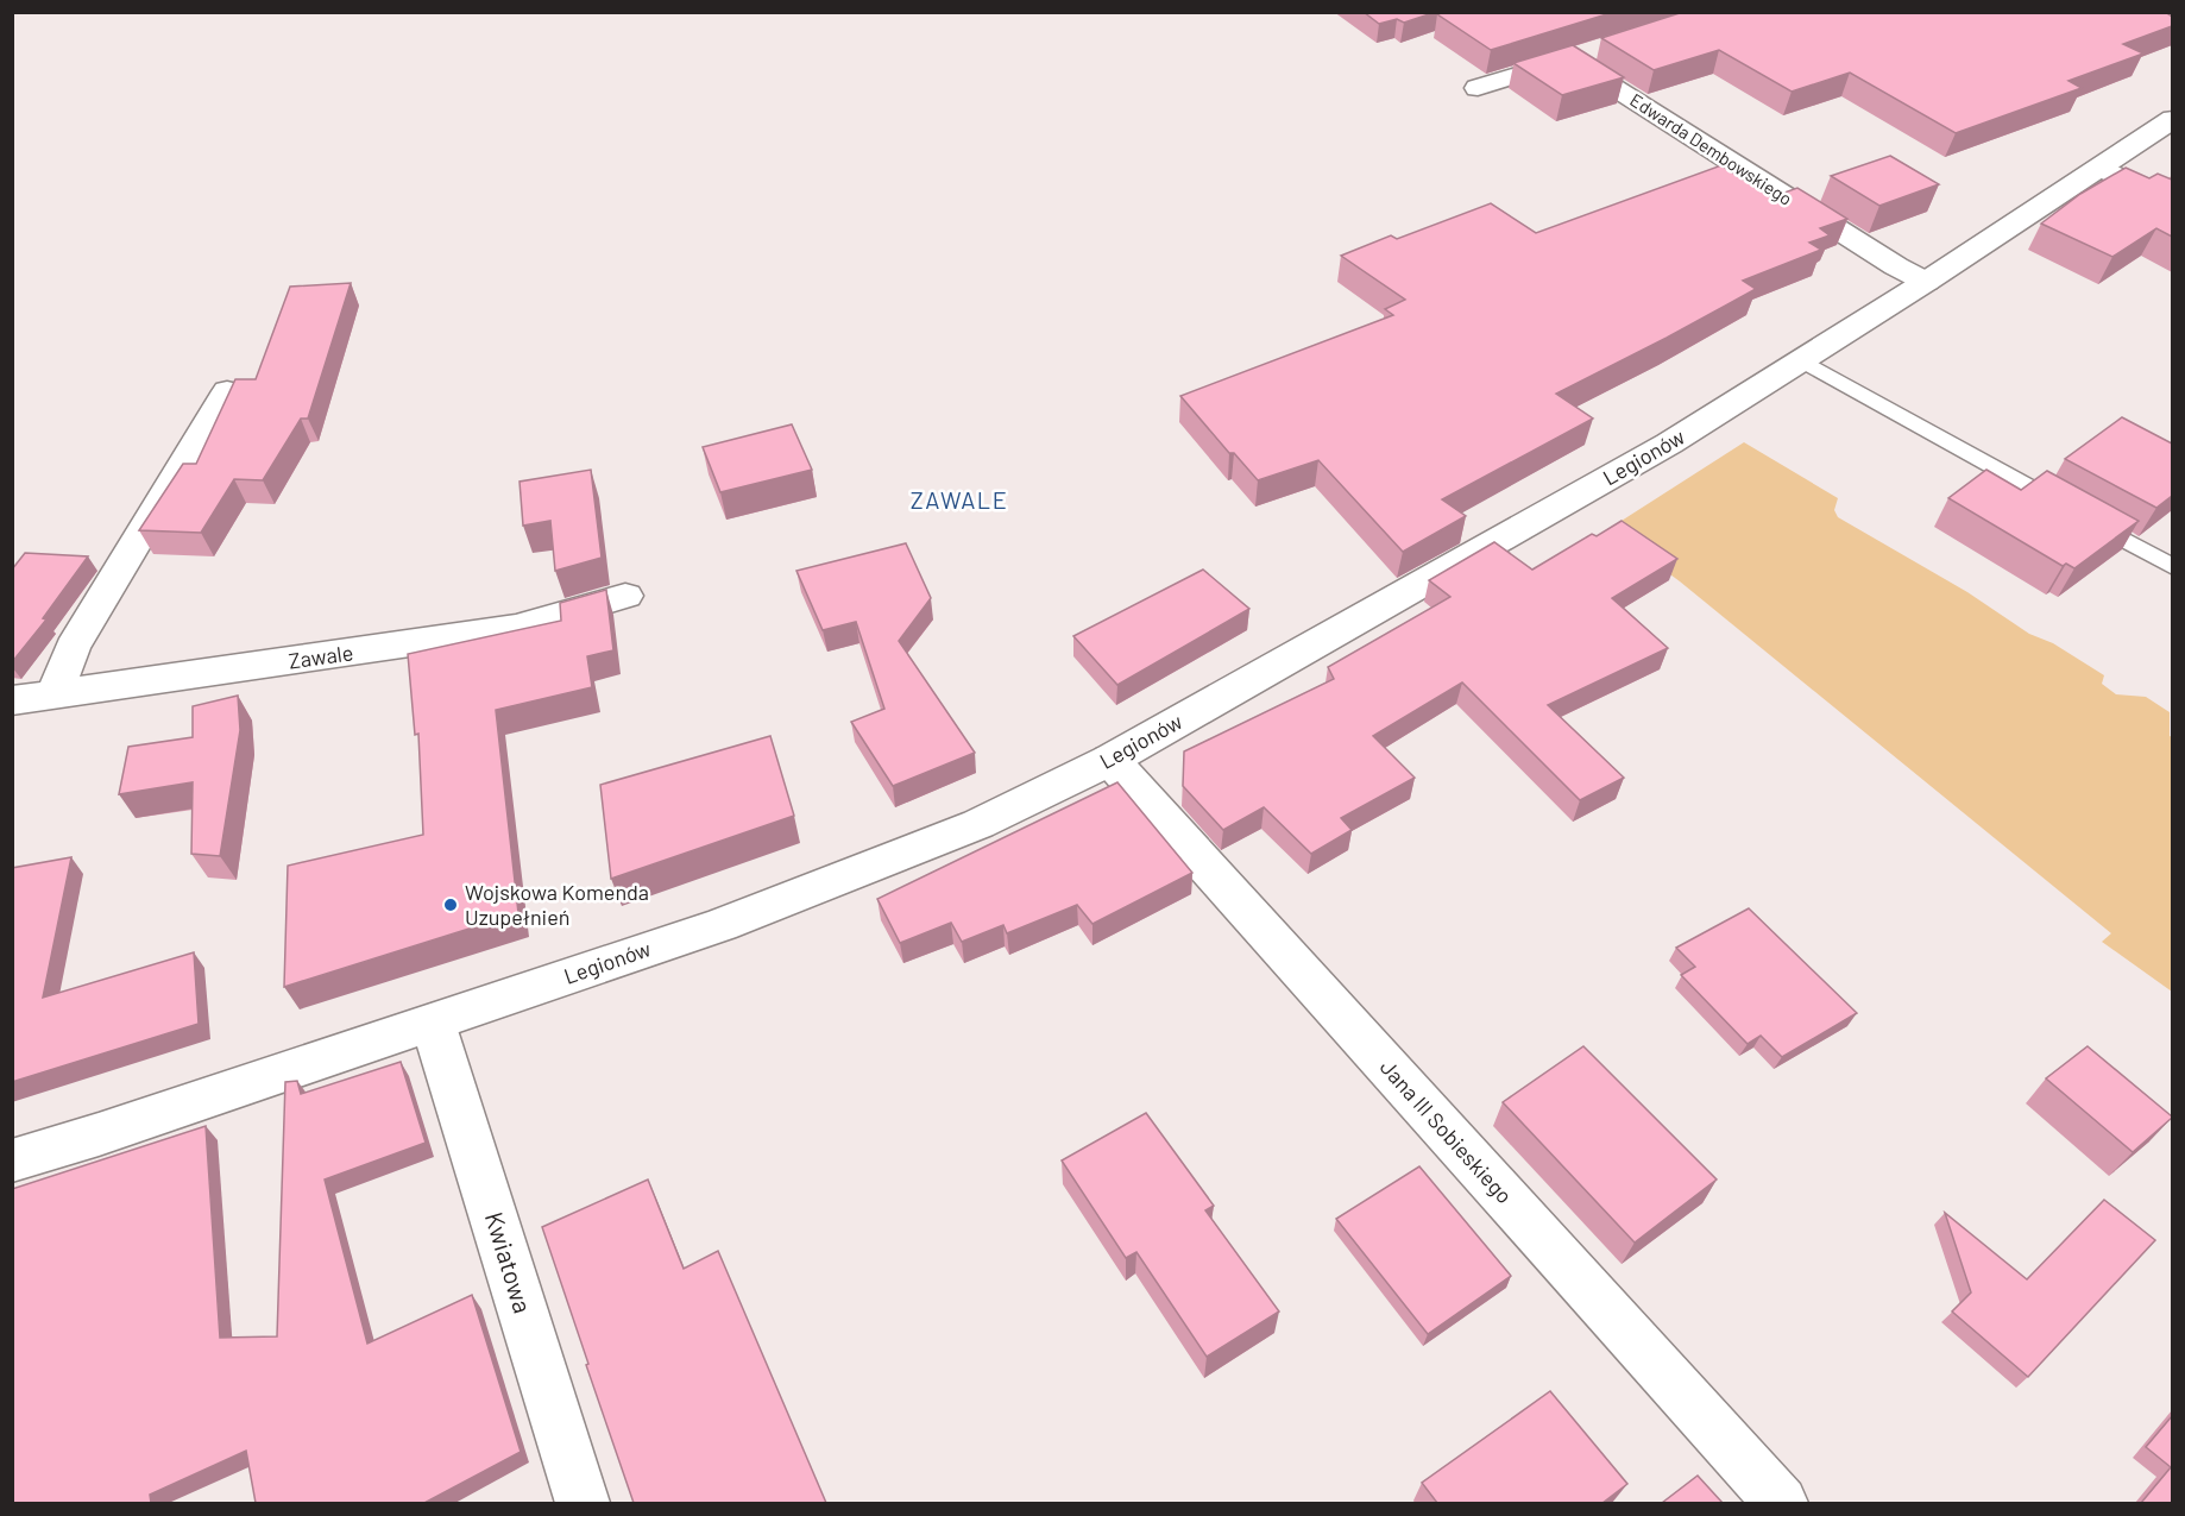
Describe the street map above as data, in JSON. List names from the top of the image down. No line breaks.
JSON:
{"streets":{"street":["Edwarda Dembowskiego","Legionów","Zawale","Jana III Sobieskiego","Kwiatowa"]},"crossings":[["Edwarda Dembowskiego","Legionów"],["Legionów","Jana III Sobieskiego"],["Legionów","Kwiatowa"]],"districts":["ZAWALE"],"places":["Wojskowa Komenda Uzupełnień"]}
